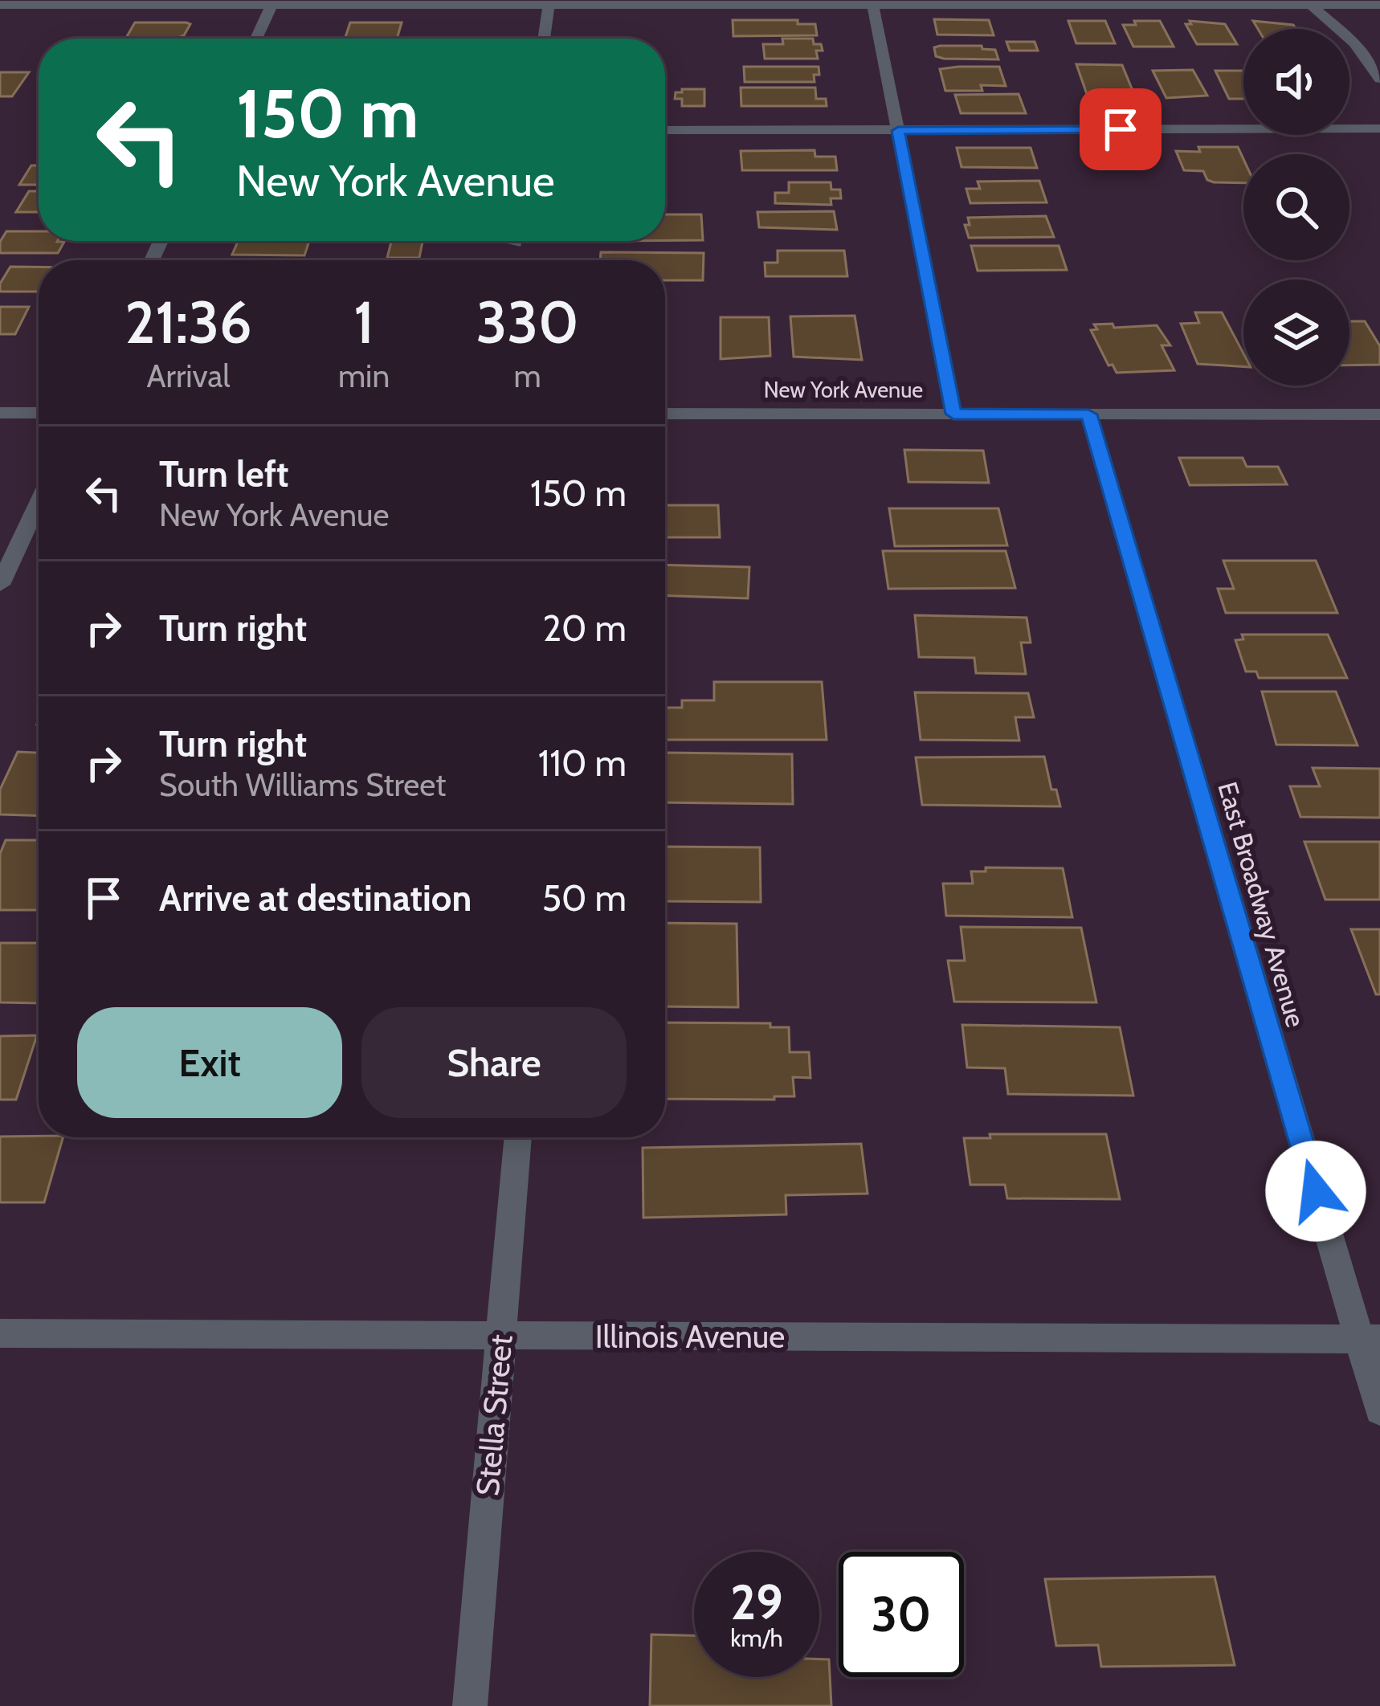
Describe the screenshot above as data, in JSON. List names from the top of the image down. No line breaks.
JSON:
{"streets":{"street":["New York Avenue","East Broadway Avenue","Illinois Avenue","Stella Street"]},"crossings":[["New York Avenue","East Broadway Avenue"],["East Broadway Avenue","Illinois Avenue"],["Illinois Avenue","Stella Street"]],"page":{"turn":["150 m","New York Avenue"],"eta":["21:36","Arrival","1","min","330","m"],"list":[{"name":"Turn left","note":"New York Avenue","value":"150 m"},{"name":"Turn right","value":"20 m"},{"name":"Turn right","note":"South Williams Street","value":"110 m"},{"name":"Arrive at destination","value":"50 m"}],"buttons":["Exit","Share"],"speed":"29 km/h","limit":"30"}}
